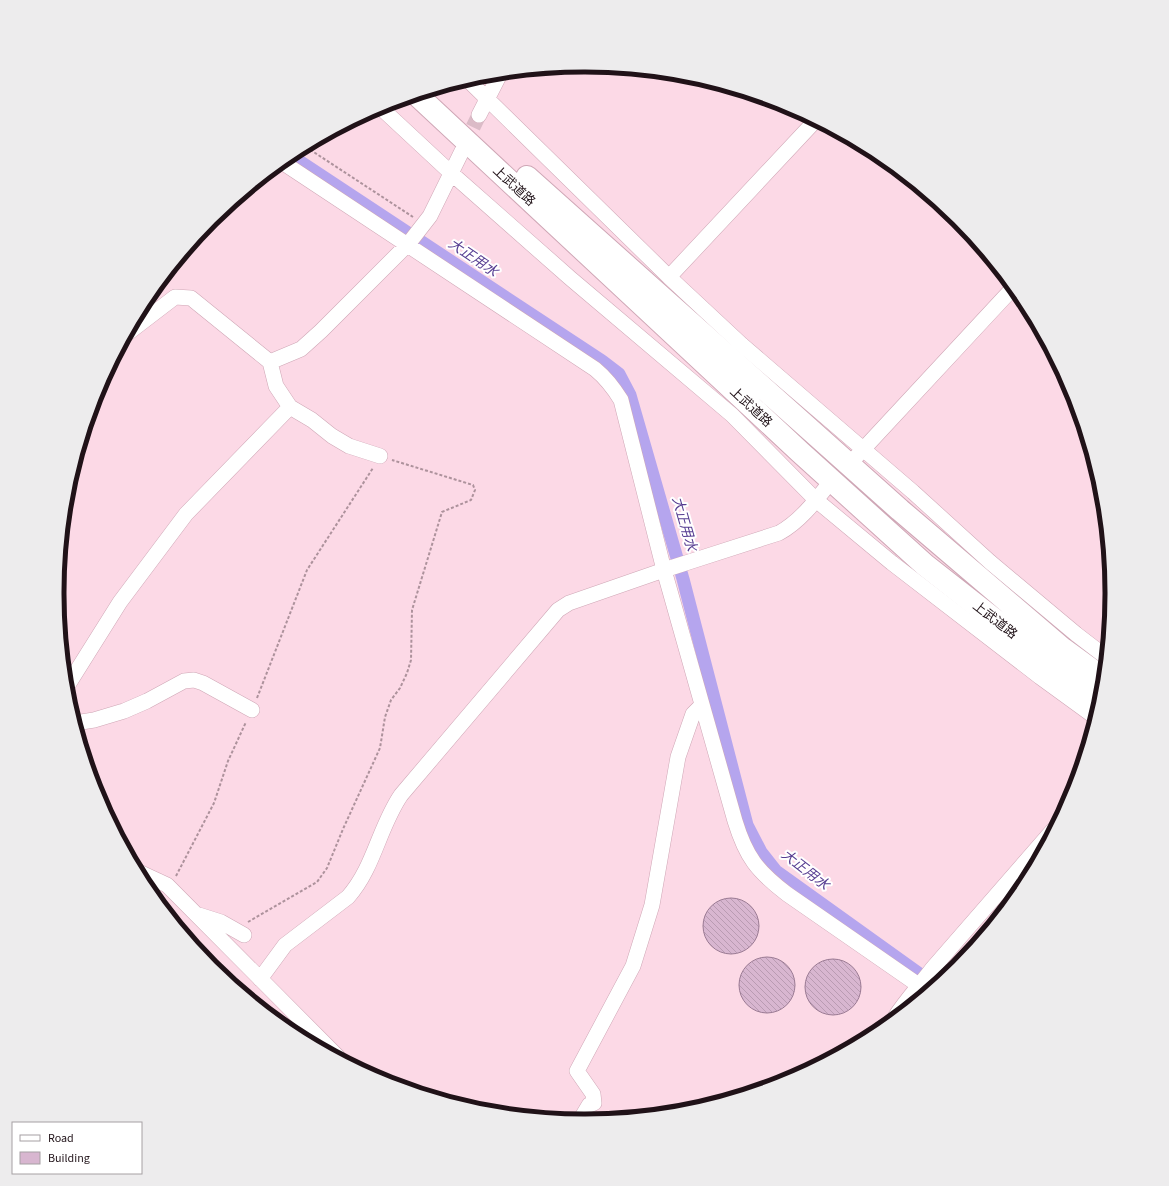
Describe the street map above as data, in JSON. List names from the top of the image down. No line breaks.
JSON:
{"streets":{"highway":["上武道路"]},"water":["大正用水"],"legend":["Road","Building"]}
